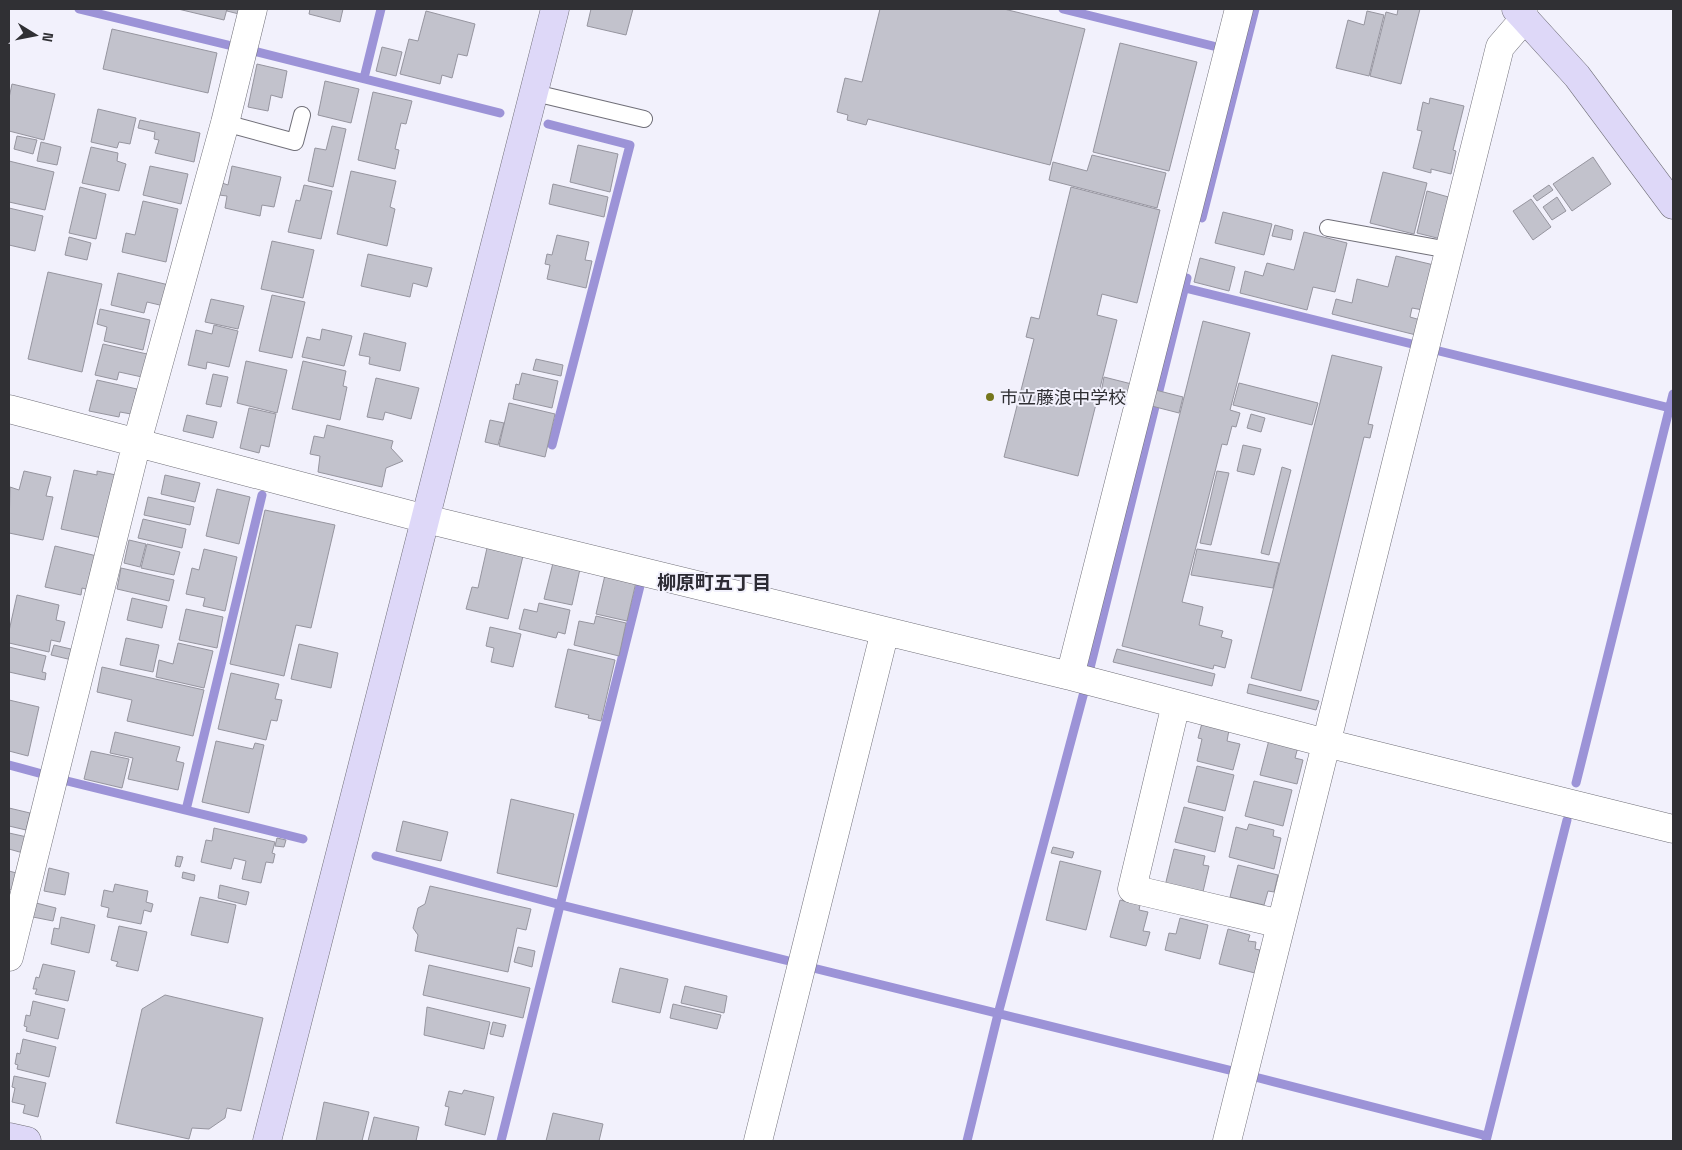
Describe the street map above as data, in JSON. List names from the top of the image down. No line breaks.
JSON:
{"districts":["柳原町五丁目"],"places":["市立藤浪中学校"],"north":"right"}
